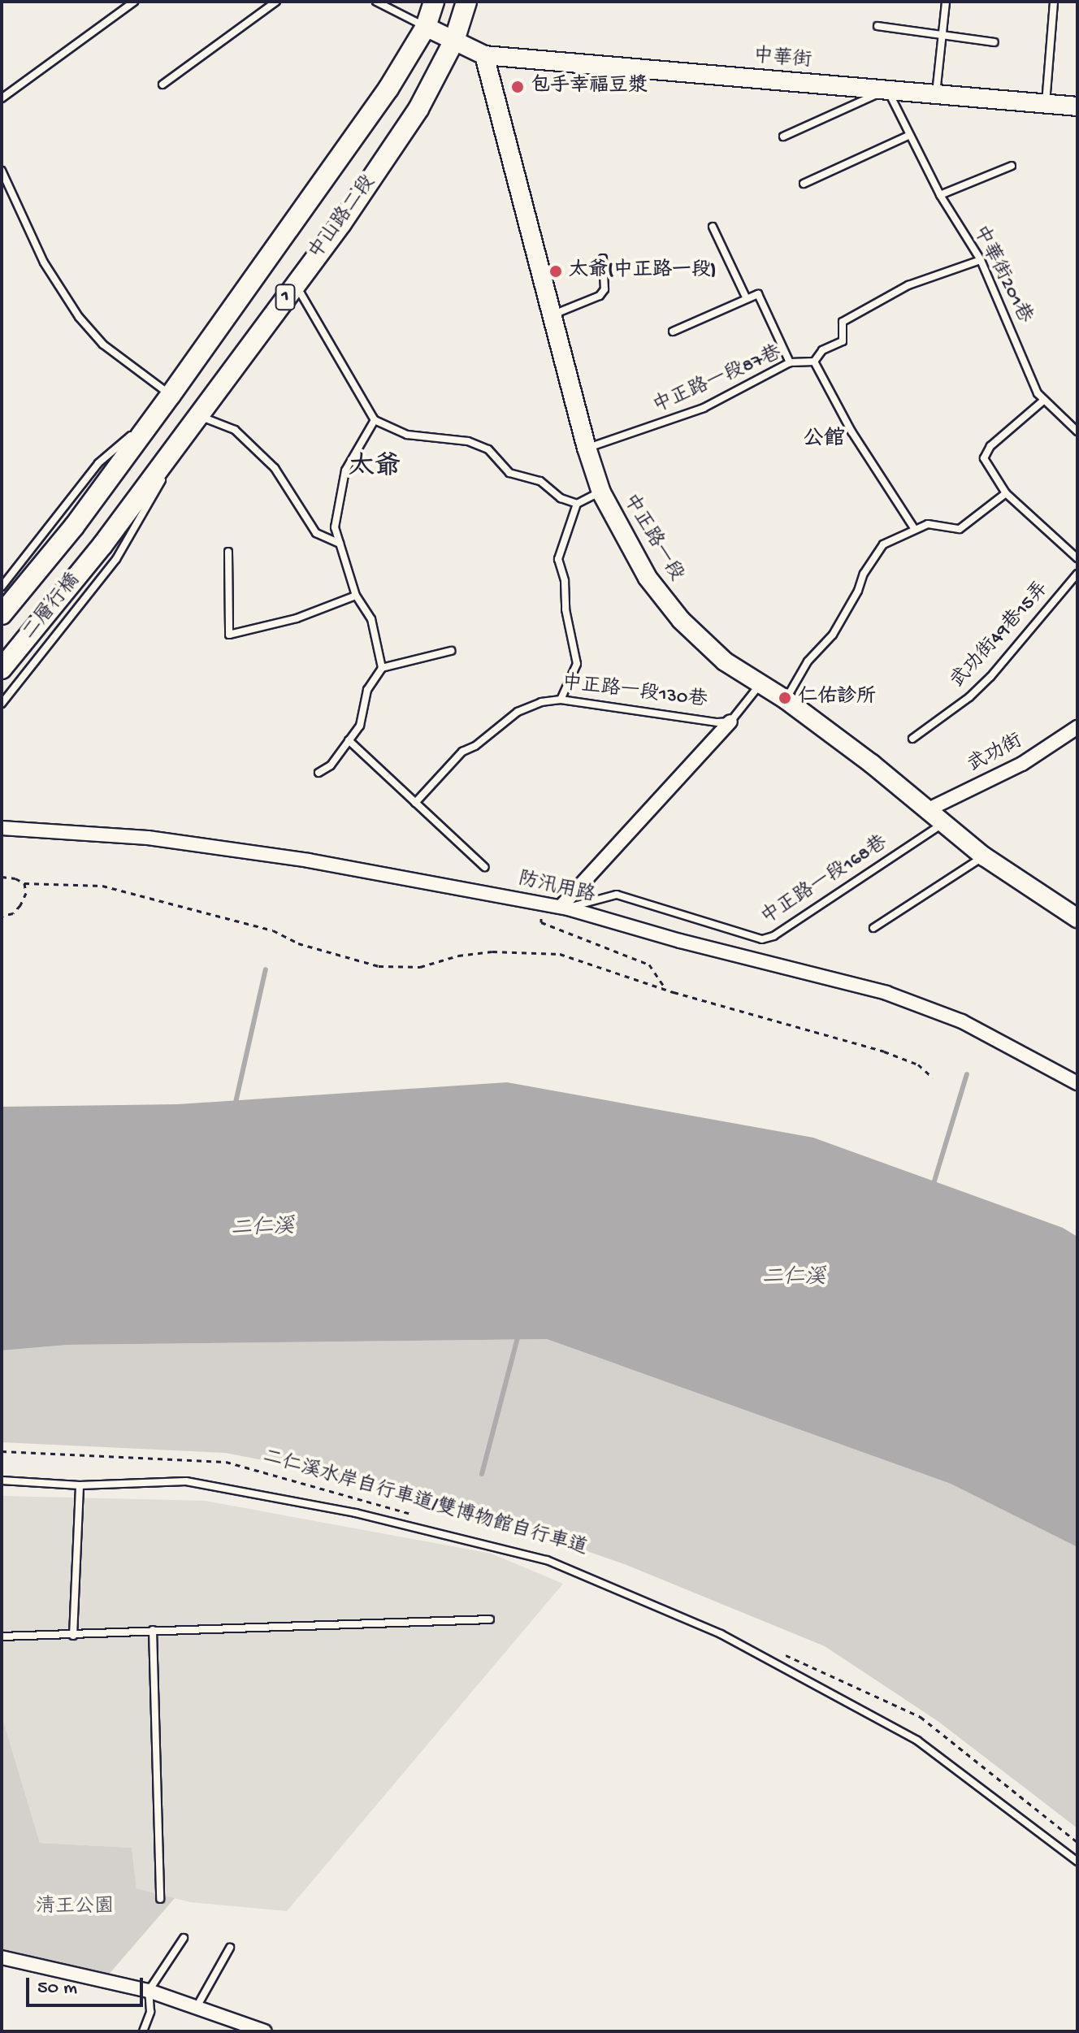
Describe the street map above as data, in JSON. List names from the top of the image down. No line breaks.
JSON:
{"streets":{"main road":["中山路二段","1","二層行橋"],"street":["中華街","中正路一段","中正路一段130巷","武功街","防汛用路"],"lane":["中華街201巷","中正路一段87巷","武功街49巷15弄","中正路一段168巷"],"path":["二仁溪水岸自行車道/雙博物館自行車道"]},"crossings":[["中華街","中華街201巷"],["中華街","中正路一段"],["中山路二段","二層行橋"],["中華街201巷","中正路一段87巷"],["中正路一段87巷","中正路一段"],["中正路一段","中正路一段130巷"],["中正路一段","武功街"],["中正路一段","中正路一段168巷"],["中正路一段130巷","中正路一段168巷"],["中正路一段130巷","防汛用路"],["中正路一段168巷","防汛用路"]],"districts":["公館","太爺"],"water":["二仁溪"],"parks":["清王公園"],"places":["包手幸福豆漿","太爺(中正路一段)","仁佑診所"],"scale_bar":"50 m"}
